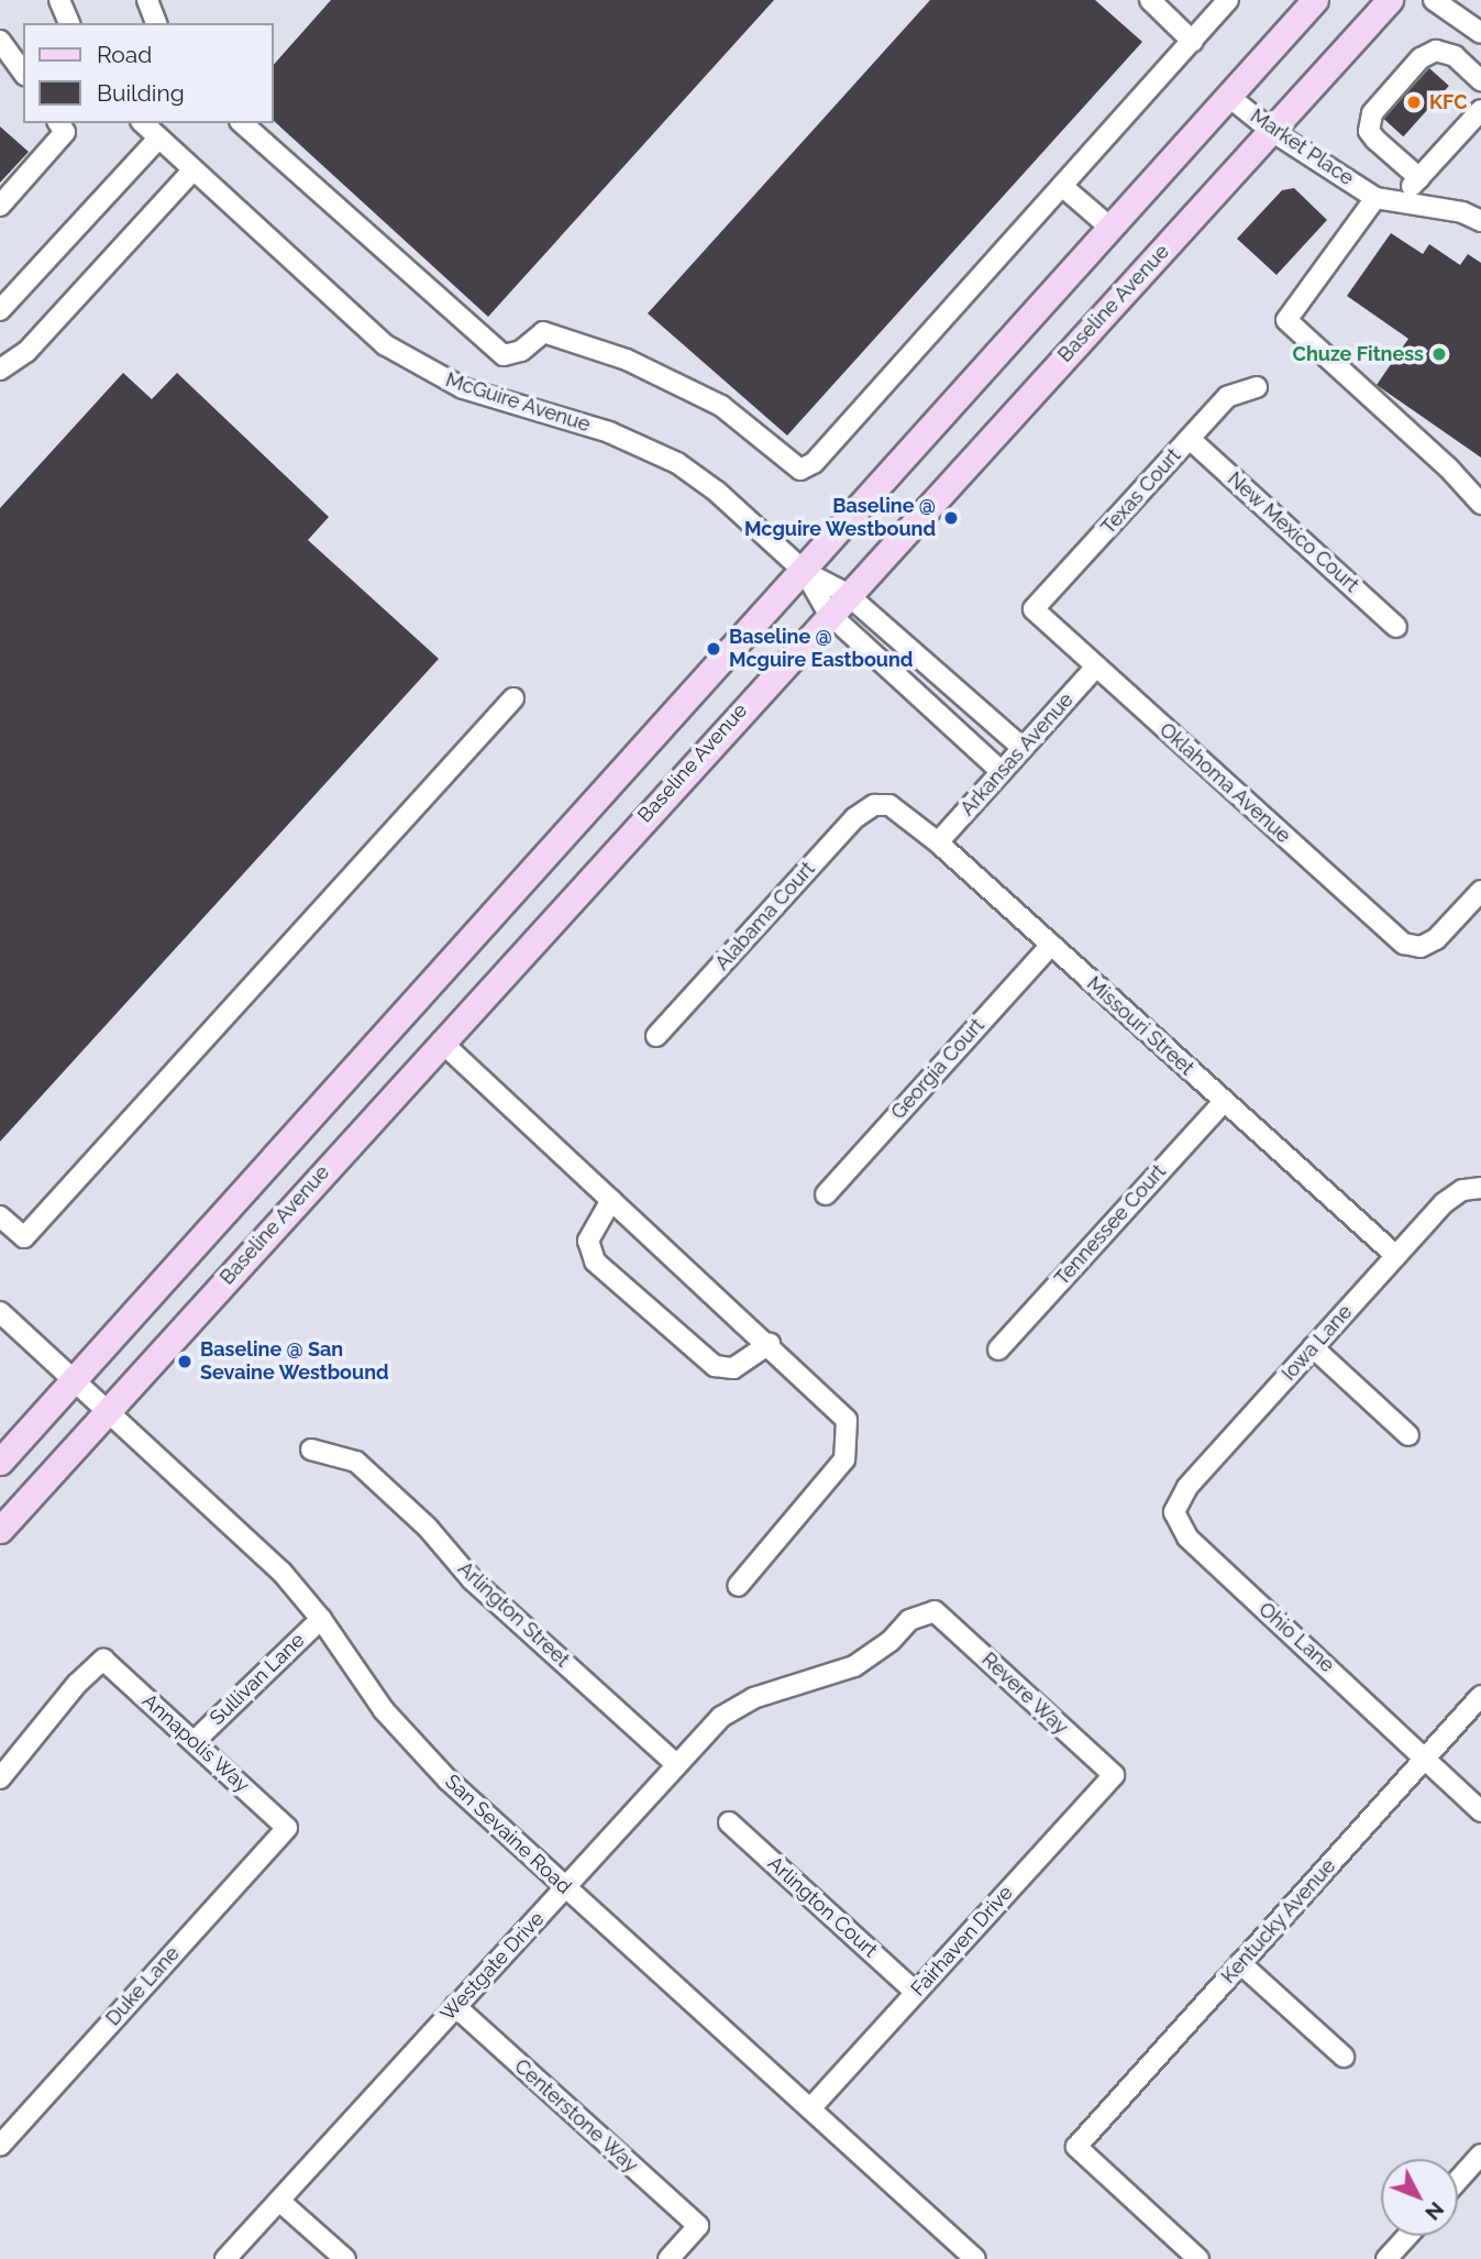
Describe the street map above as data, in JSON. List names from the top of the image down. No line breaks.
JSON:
{"streets":{"main road":["Baseline Avenue"],"street":["Market Place","McGuire Avenue","Texas Court","New Mexico Court","Arkansas Avenue","Oklahoma Avenue","Alabama Court","Missouri Street","Georgia Court","Tennessee Court","Iowa Lane","Arlington Street","Ohio Lane","Sullivan Lane","Revere Way","Annapolis Way","San Sevaine Road","Arlington Court","Kentucky Avenue","Fairhaven Drive","Westgate Drive","Duke Lane","Centerstone Way"]},"crossings":[["Market Place","Baseline Avenue"],["Baseline Avenue","McGuire Avenue"],["Baseline Avenue","San Sevaine Road"],["McGuire Avenue","Arkansas Avenue"],["Texas Court","New Mexico Court"],["Texas Court","Oklahoma Avenue"],["Arkansas Avenue","Oklahoma Avenue"],["Arkansas Avenue","Missouri Street"],["Alabama Court","Missouri Street"],["Missouri Street","Georgia Court"],["Missouri Street","Tennessee Court"],["Missouri Street","Iowa Lane"],["Iowa Lane","Ohio Lane"],["Arlington Street","Westgate Drive"],["Ohio Lane","Kentucky Avenue"],["Sullivan Lane","Annapolis Way"],["Sullivan Lane","San Sevaine Road"],["Revere Way","Fairhaven Drive"],["Revere Way","Westgate Drive"],["Annapolis Way","Duke Lane"],["San Sevaine Road","Fairhaven Drive"],["San Sevaine Road","Westgate Drive"],["Arlington Court","Fairhaven Drive"],["Westgate Drive","Centerstone Way"]],"places":["KFC","Chuze Fitness","Baseline @ Mcguire Westbound","Baseline @ Mcguire Eastbound","Baseline @ San Sevaine Westbound"],"legend":["Road","Building"],"north":"bottom right"}
